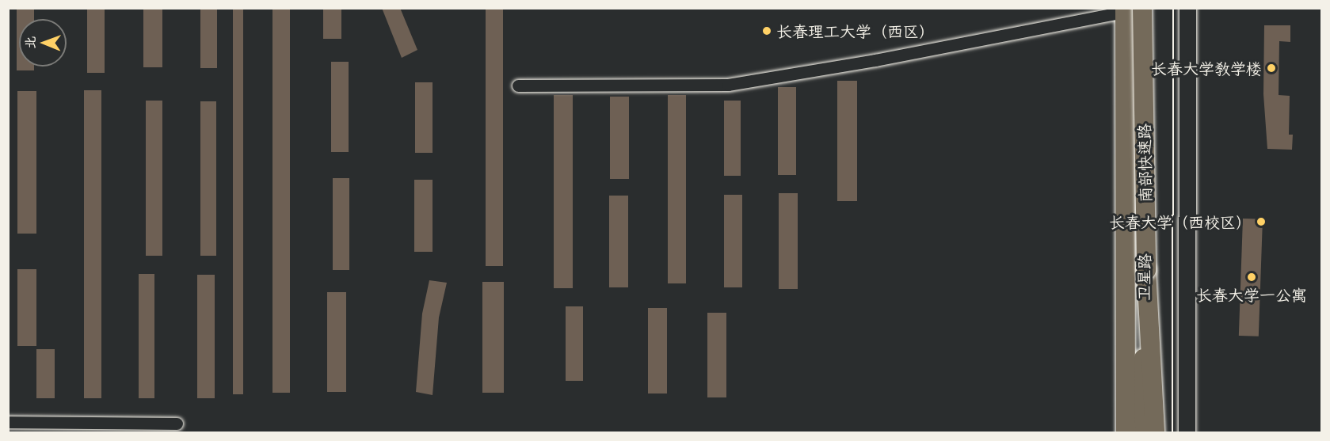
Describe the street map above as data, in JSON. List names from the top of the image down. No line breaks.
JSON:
{"streets":{"highway":["南部快速路"],"main road":["卫星路"]},"crossings":[["南部快速路","卫星路"]],"places":["长春理工大学（西区）","长春大学教学楼","长春大学（西校区）","长春大学一公寓"],"north":"left"}
